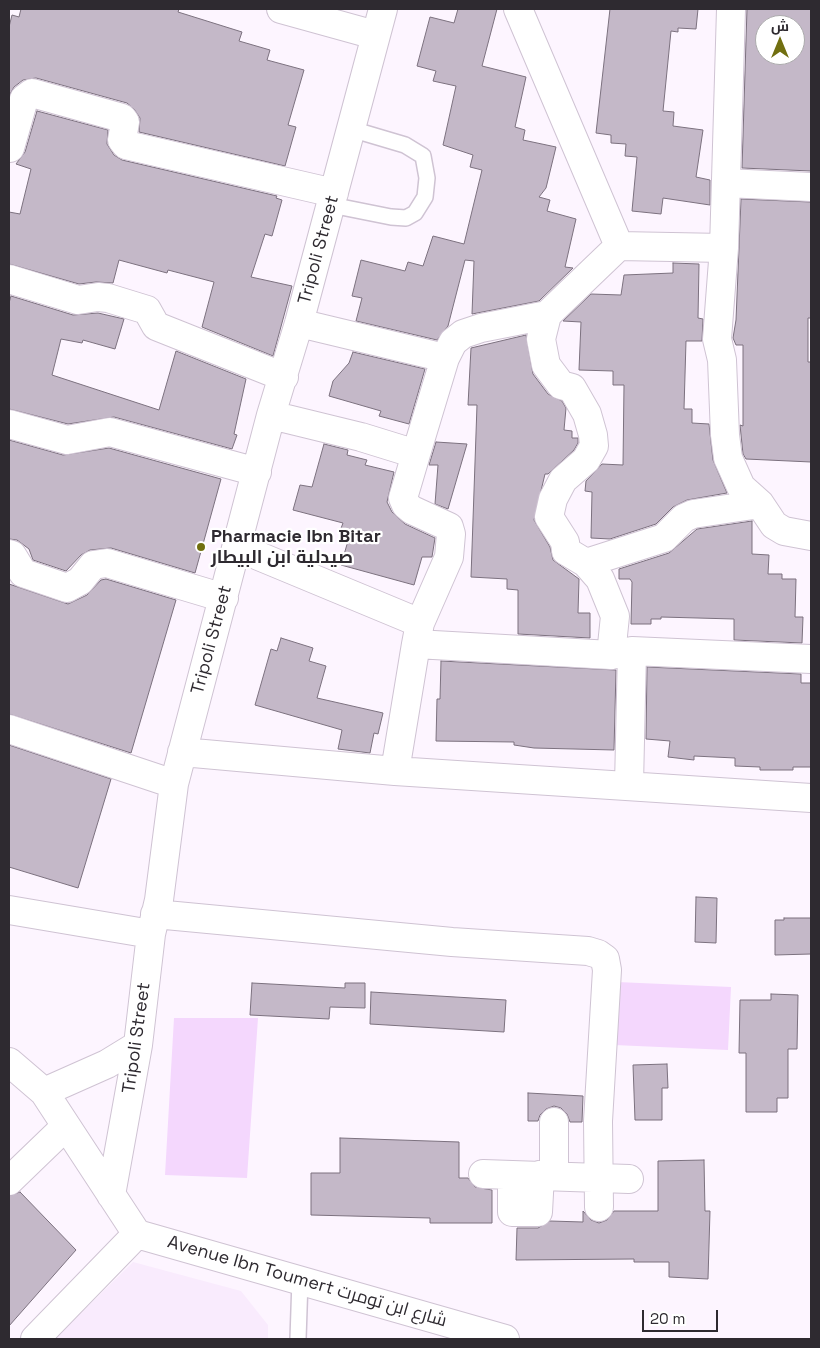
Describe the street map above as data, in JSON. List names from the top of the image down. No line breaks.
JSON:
{"streets":{"street":["Tripoli Street","Avenue Ibn Toumert شارع ابن تومرت"]},"places":["Pharmacie Ibn Bitar صيدلية ابن البيطار"],"scale_bar":"20 m","north":"top"}
